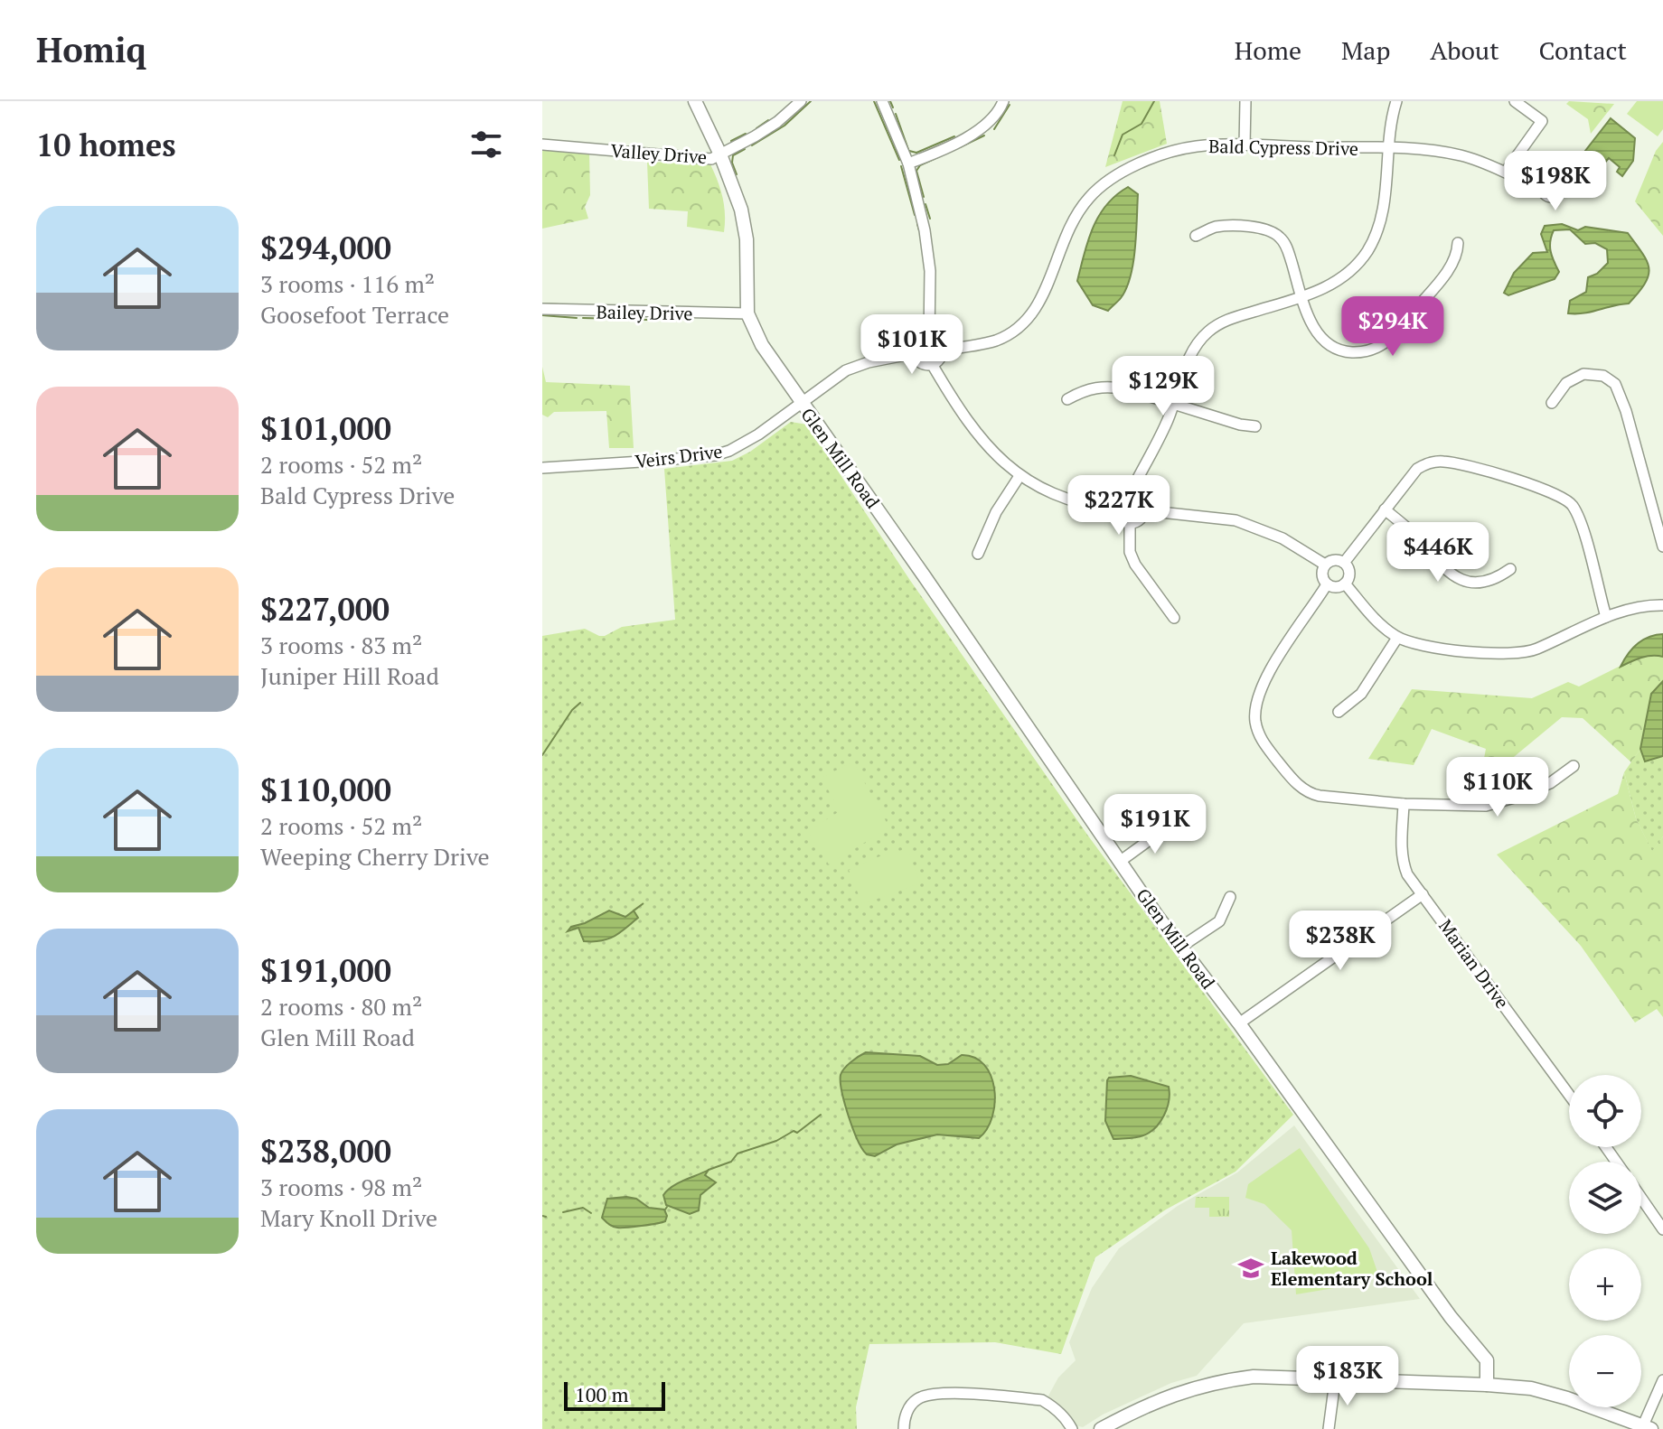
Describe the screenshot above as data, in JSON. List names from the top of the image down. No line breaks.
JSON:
{"streets":{"main road":["Glen Mill Road"],"street":["Bald Cypress Drive","Valley Drive","Bailey Drive","Veirs Drive","Marian Drive"]},"crossings":[["Valley Drive","Glen Mill Road"],["Bailey Drive","Glen Mill Road"],["Veirs Drive","Glen Mill Road"]],"places":{"school or university":["Lakewood Elementary School"]},"scale_bar":"100 m","page":{"header":"Homiq","nav":["Home","Map","About","Contact"],"heading":"10 homes","price":["$198K","$294K","$101K","$129K","$227K","$446K","$110K","$191K","$238K","$183K"],"list":[{"name":"$294,000","note":"3 rooms · 116 m² · Goosefoot Terrace"},{"name":"$101,000","note":"2 rooms · 52 m² · Bald Cypress Drive"},{"name":"$227,000","note":"3 rooms · 83 m² · Juniper Hill Road"},{"name":"$110,000","note":"2 rooms · 52 m² · Weeping Cherry Drive"},{"name":"$191,000","note":"2 rooms · 80 m² · Glen Mill Road"},{"name":"$238,000","note":"3 rooms · 98 m² · Mary Knoll Drive"}],"map_buttons":["+","−"],"scale":"100 m"}}
